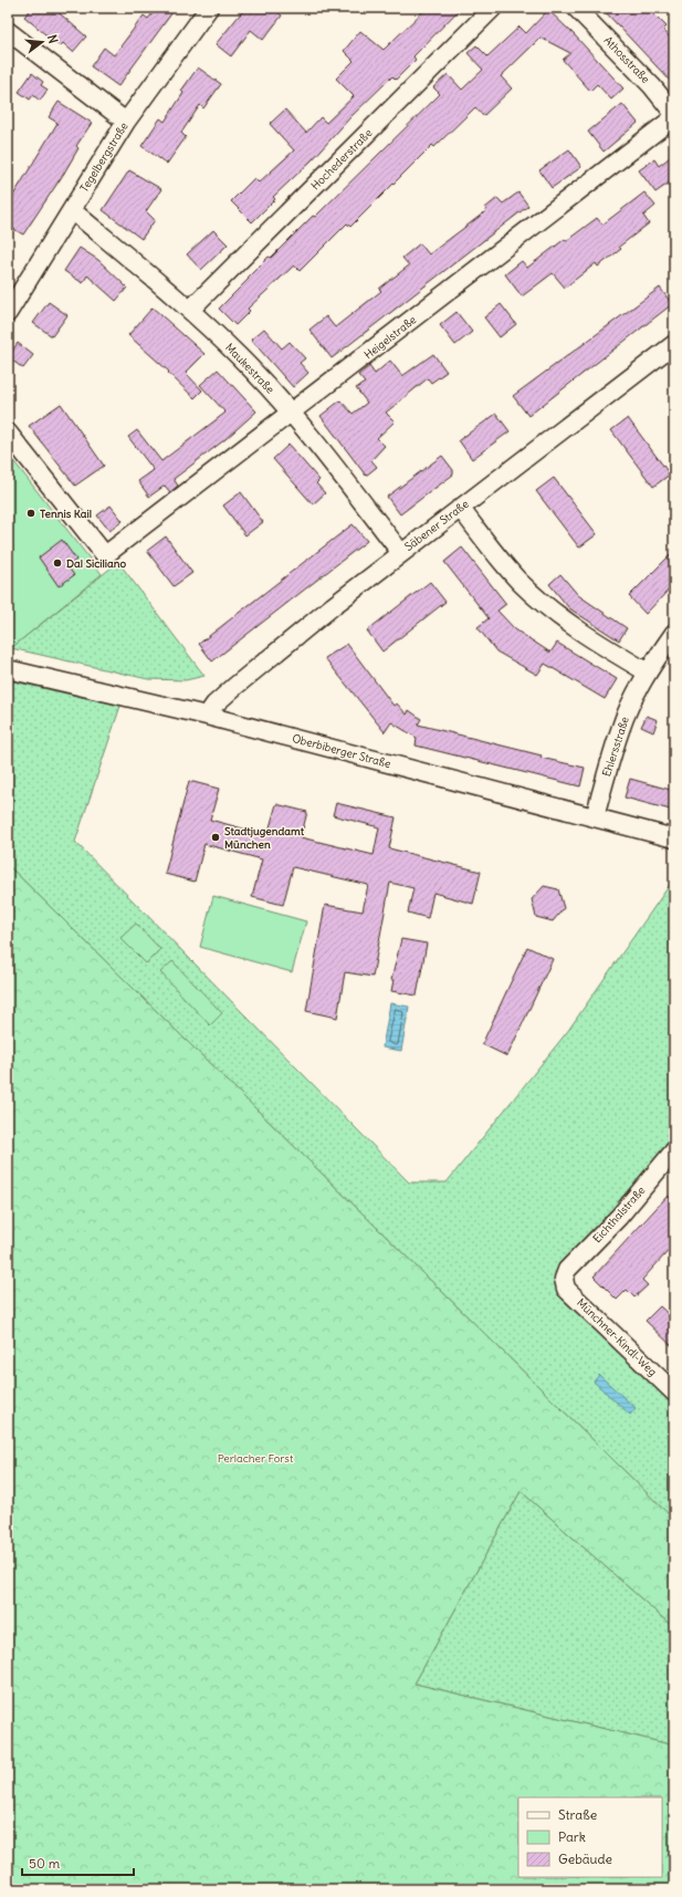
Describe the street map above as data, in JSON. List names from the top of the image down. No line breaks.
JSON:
{"streets":{"street":["Athosstraße","Tegelbergstraße","Hochederstraße","Heigelstraße","Maukestraße","Säbener Straße","Ehlersstraße","Oberbiberger Straße","Eichthalstraße","Münchner-Kindl-Weg"]},"crossings":[["Athosstraße","Heigelstraße"],["Tegelbergstraße","Maukestraße"],["Hochederstraße","Maukestraße"],["Heigelstraße","Maukestraße"],["Maukestraße","Säbener Straße"],["Säbener Straße","Oberbiberger Straße"],["Ehlersstraße","Oberbiberger Straße"],["Eichthalstraße","Münchner-Kindl-Weg"]],"parks":["Perlacher Forst"],"places":["Tennis Kail","Dal Siciliano","Stadtjugendamt München"],"legend":["Straße","Park","Gebäude"],"scale_bar":"50 m","north":"right"}
